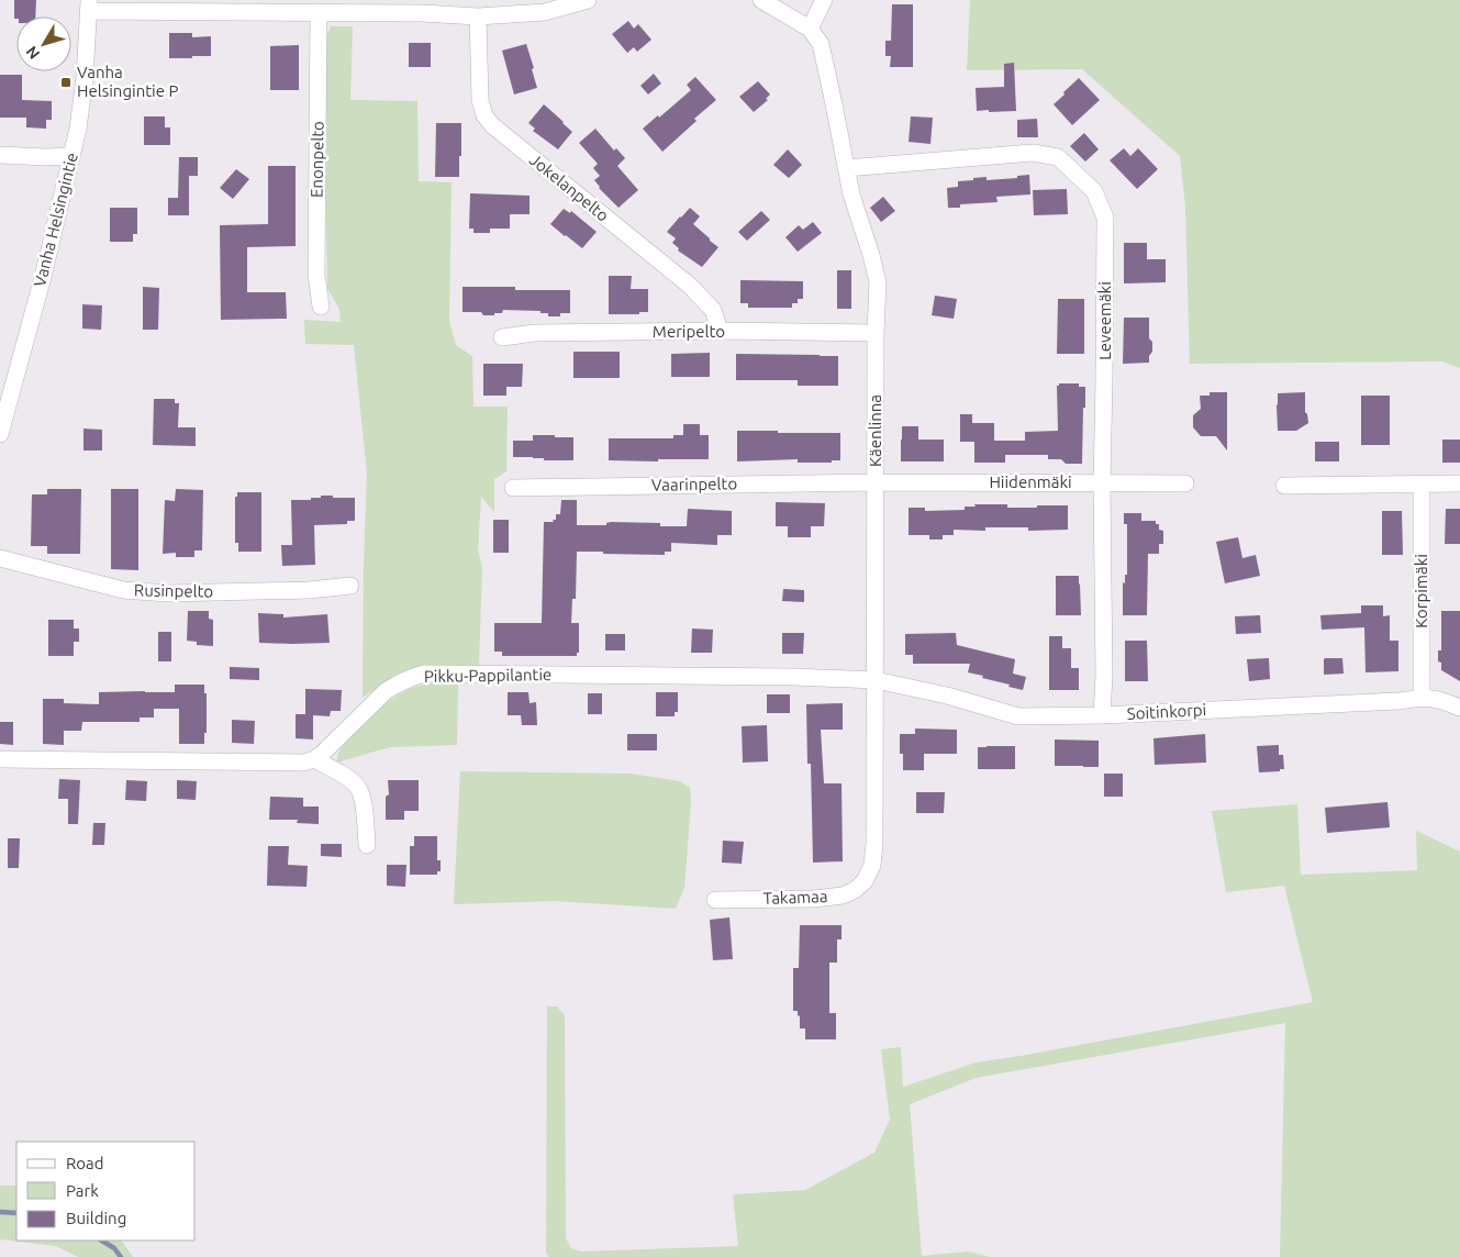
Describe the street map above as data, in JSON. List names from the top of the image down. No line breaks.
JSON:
{"streets":{"street":["Enonpelto","Jokelanpelto","Vanha Helsingintie","Leveemäki","Meripelto","Käenlinna","Hiidenmäki","Vaarinpelto","Rusinpelto","Korpimäki","Pikku-Pappilantie","Soitinkorpi","Takamaa"]},"crossings":[["Jokelanpelto","Meripelto"],["Leveemäki","Käenlinna"],["Leveemäki","Hiidenmäki"],["Leveemäki","Soitinkorpi"],["Meripelto","Käenlinna"],["Käenlinna","Hiidenmäki"],["Käenlinna","Vaarinpelto"],["Käenlinna","Pikku-Pappilantie"],["Käenlinna","Soitinkorpi"],["Käenlinna","Takamaa"],["Hiidenmäki","Vaarinpelto"],["Korpimäki","Soitinkorpi"],["Pikku-Pappilantie","Soitinkorpi"]],"places":{"transit":["Vanha Helsingintie P"]},"legend":["Road","Park","Building"],"north":"bottom left"}
